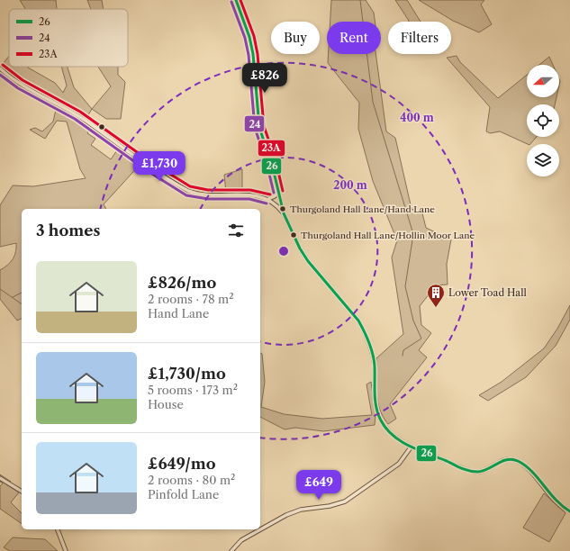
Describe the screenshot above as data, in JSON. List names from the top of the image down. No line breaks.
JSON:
{"places":{"other":["Thurgoland Hall Lane/Hand Lane","Thurgoland Hall Lane/Hollin Moor Lane"],"building":["Lower Toad Hall"]},"lines":["transit line 26","transit line 23A","transit line 24"],"legend":["26","24","23A"],"north":"left","page":{"chip":["Buy","Rent","Filters"],"price":["£826","£1,730","£649"],"heading":"3 homes","list":[{"name":"£826/mo","note":"2 rooms · 78 m² · Hand Lane"},{"name":"£1,730/mo","note":"5 rooms · 173 m² · House"},{"name":"£649/mo","note":"2 rooms · 80 m² · Pinfold Lane"}]},"rings":["400 m","200 m"]}
